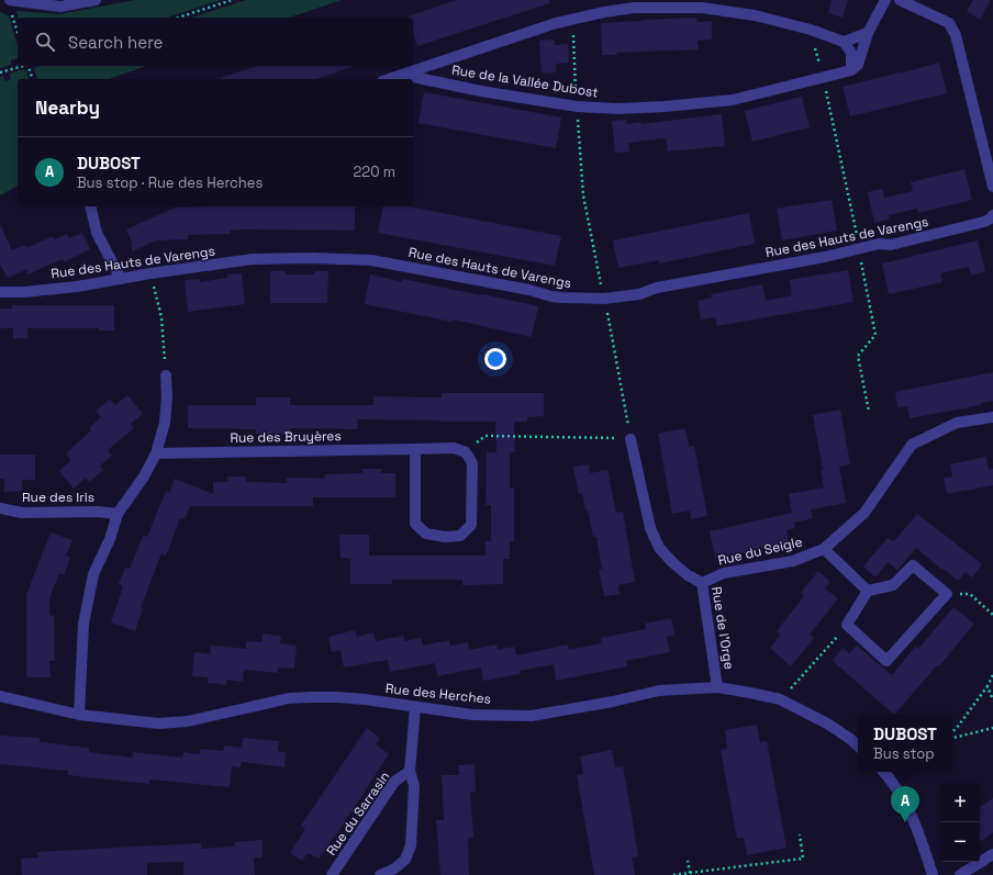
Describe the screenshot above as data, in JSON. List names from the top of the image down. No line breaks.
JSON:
{"streets":{"street":["Rue de la Vallée Dubost","Rue des Hauts de Varengs","Rue des Bruyères","Rue des Iris","Rue du Seigle","Rue de l'Orge","Rue des Herches","Rue du Sarrasin"]},"crossings":[["Rue du Seigle","Rue de l'Orge"],["Rue de l'Orge","Rue des Herches"],["Rue des Herches","Rue du Sarrasin"]],"page":{"search":"Search here","heading":"Nearby","list":[{"mark":"A","name":"DUBOST","note":"Bus stop · Rue des Herches","value":"220 m"}],"popup":["DUBOST","Bus stop"],"map_buttons":["+","−"],"pins":"A"}}
